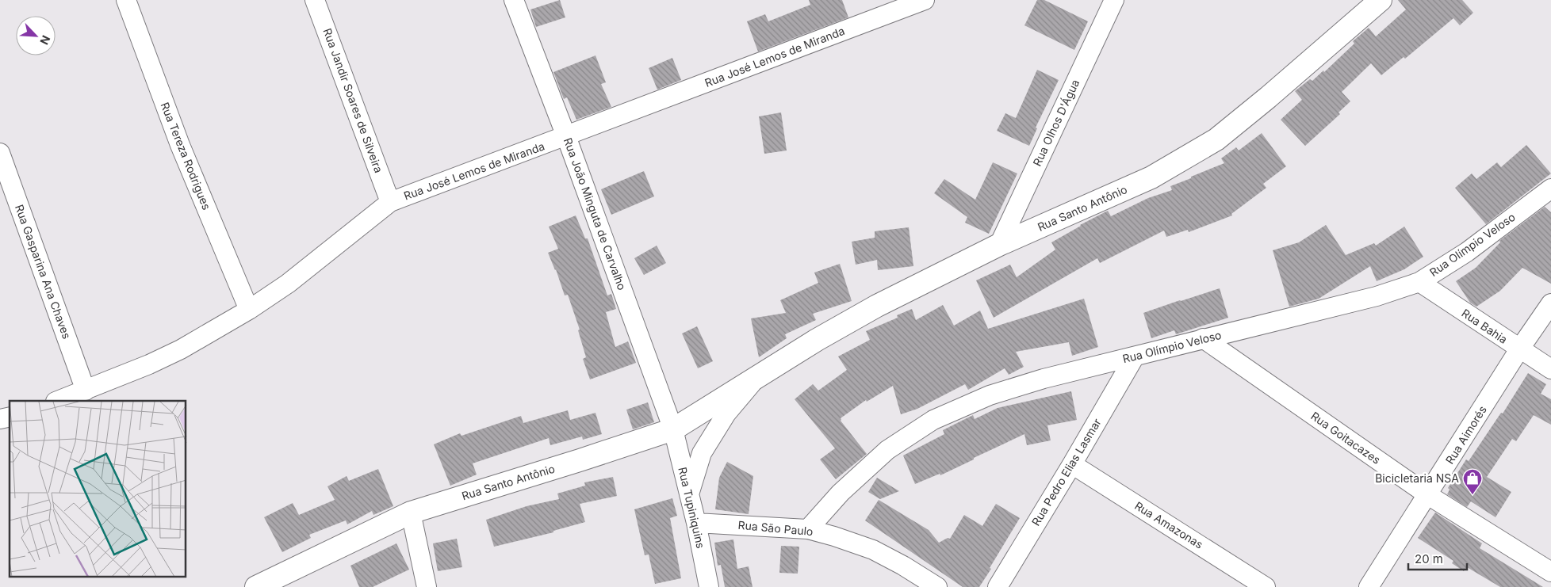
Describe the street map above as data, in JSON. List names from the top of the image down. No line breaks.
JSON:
{"streets":{"street":["Rua José Lemos de Miranda","Rua Jandir Soares de Silveira","Rua Olhos D'Água","Rua Tereza Rodrigues","Rua Santo Antônio","Rua João Minguta de Carvalho","Rua Olímpio Veloso","Rua Gasparina Ana Chaves","Rua Bahia","Rua Aimorés","Rua Goitacazes","Rua Pedro Elias Lasmar","Rua Tupiniquins","Rua Amazonas","Rua São Paulo"]},"crossings":[["Rua José Lemos de Miranda","Rua Jandir Soares de Silveira"],["Rua José Lemos de Miranda","Rua Tereza Rodrigues"],["Rua José Lemos de Miranda","Rua João Minguta de Carvalho"],["Rua José Lemos de Miranda","Rua Gasparina Ana Chaves"],["Rua Olhos D'Água","Rua Santo Antônio"],["Rua Santo Antônio","Rua João Minguta de Carvalho"],["Rua Santo Antônio","Rua Tupiniquins"],["Rua João Minguta de Carvalho","Rua Tupiniquins"],["Rua Olímpio Veloso","Rua Bahia"],["Rua Olímpio Veloso","Rua Goitacazes"],["Rua Olímpio Veloso","Rua Pedro Elias Lasmar"],["Rua Olímpio Veloso","Rua São Paulo"],["Rua Bahia","Rua Aimorés"],["Rua Aimorés","Rua Goitacazes"],["Rua Pedro Elias Lasmar","Rua Amazonas"],["Rua Tupiniquins","Rua São Paulo"]],"places":{"shop":["Bicicletaria NSA"]},"scale_bar":"20 m","north":"bottom right"}
